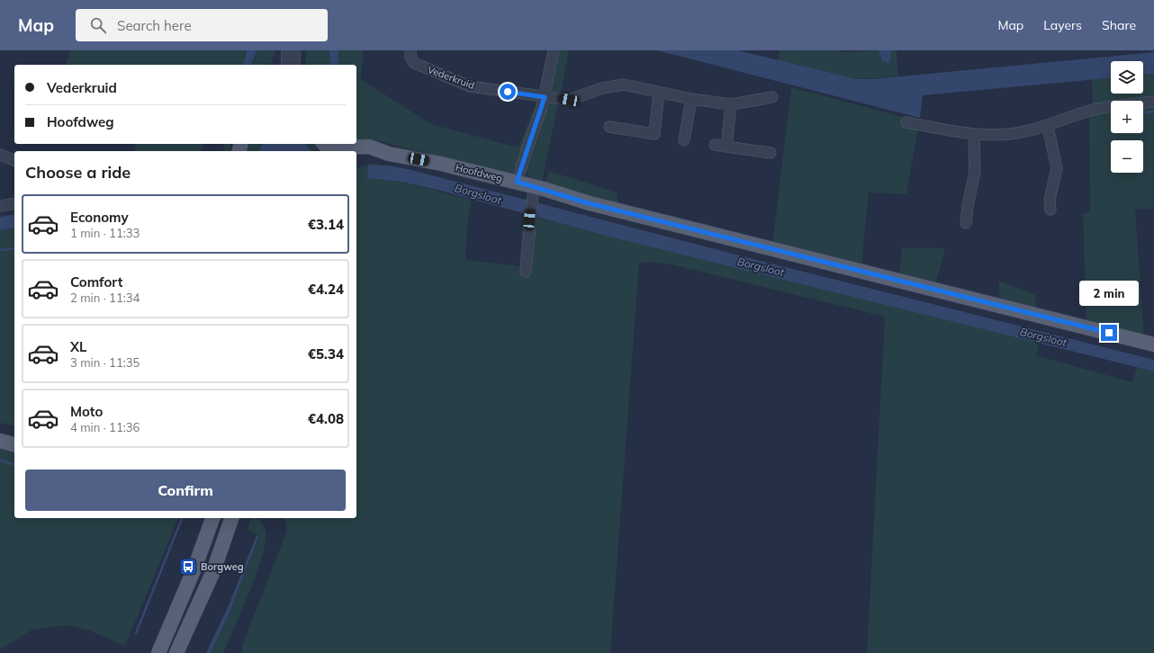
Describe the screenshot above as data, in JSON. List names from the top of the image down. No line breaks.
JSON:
{"streets":{"main road":["Hoofdweg"],"street":["Vederkruid"]},"water":["Borgsloot"],"places":{"bus stop":["Borgweg"]},"page":{"header":"Map","search":"Search here","nav":["Map","Layers","Share"],"map_buttons":["+","−"],"banner":["Vederkruid","Hoofdweg"],"heading":"Choose a ride","list":[{"name":"Economy","note":"1 min · 11:33","value":"€3.14"},{"name":"Comfort","note":"2 min · 11:34","value":"€4.24"},{"name":"XL","note":"3 min · 11:35","value":"€5.34"},{"name":"Moto","note":"4 min · 11:36","value":"€4.08"}],"bubble":"2 min","buttons":"Confirm"}}
